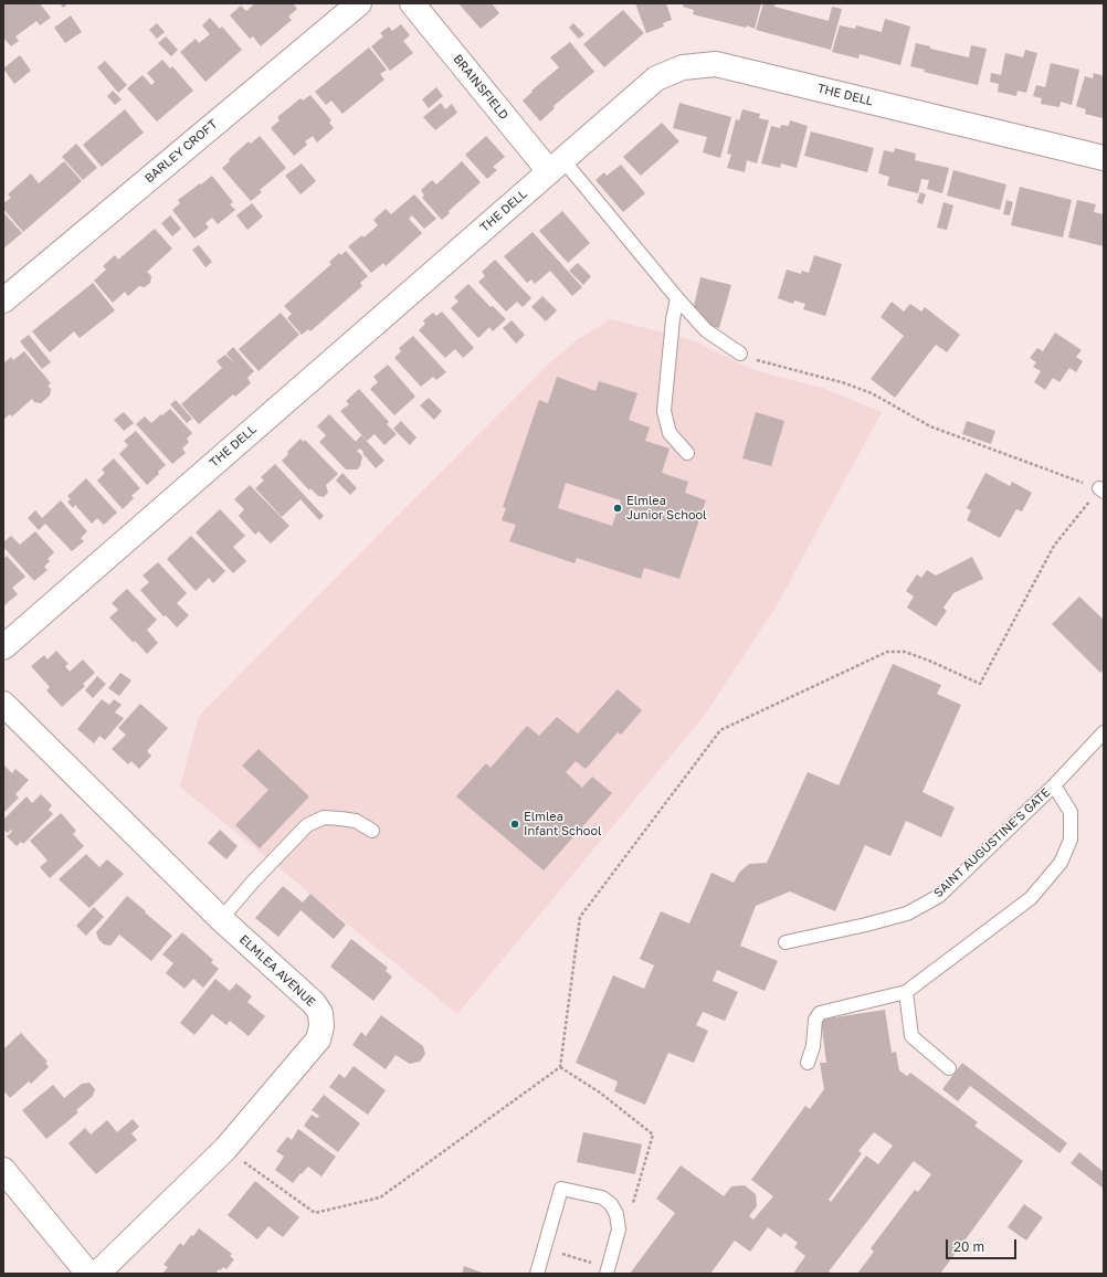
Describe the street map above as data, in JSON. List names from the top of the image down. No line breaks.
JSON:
{"streets":{"street":["BRAINSFIELD","THE DELL","BARLEY CROFT","ELMLEA AVENUE"],"lane":["SAINT AUGUSTINE'S GATE"]},"crossings":[["BRAINSFIELD","THE DELL"]],"places":["Elmlea Junior School","Elmlea Infant School"],"scale_bar":"20 m"}
